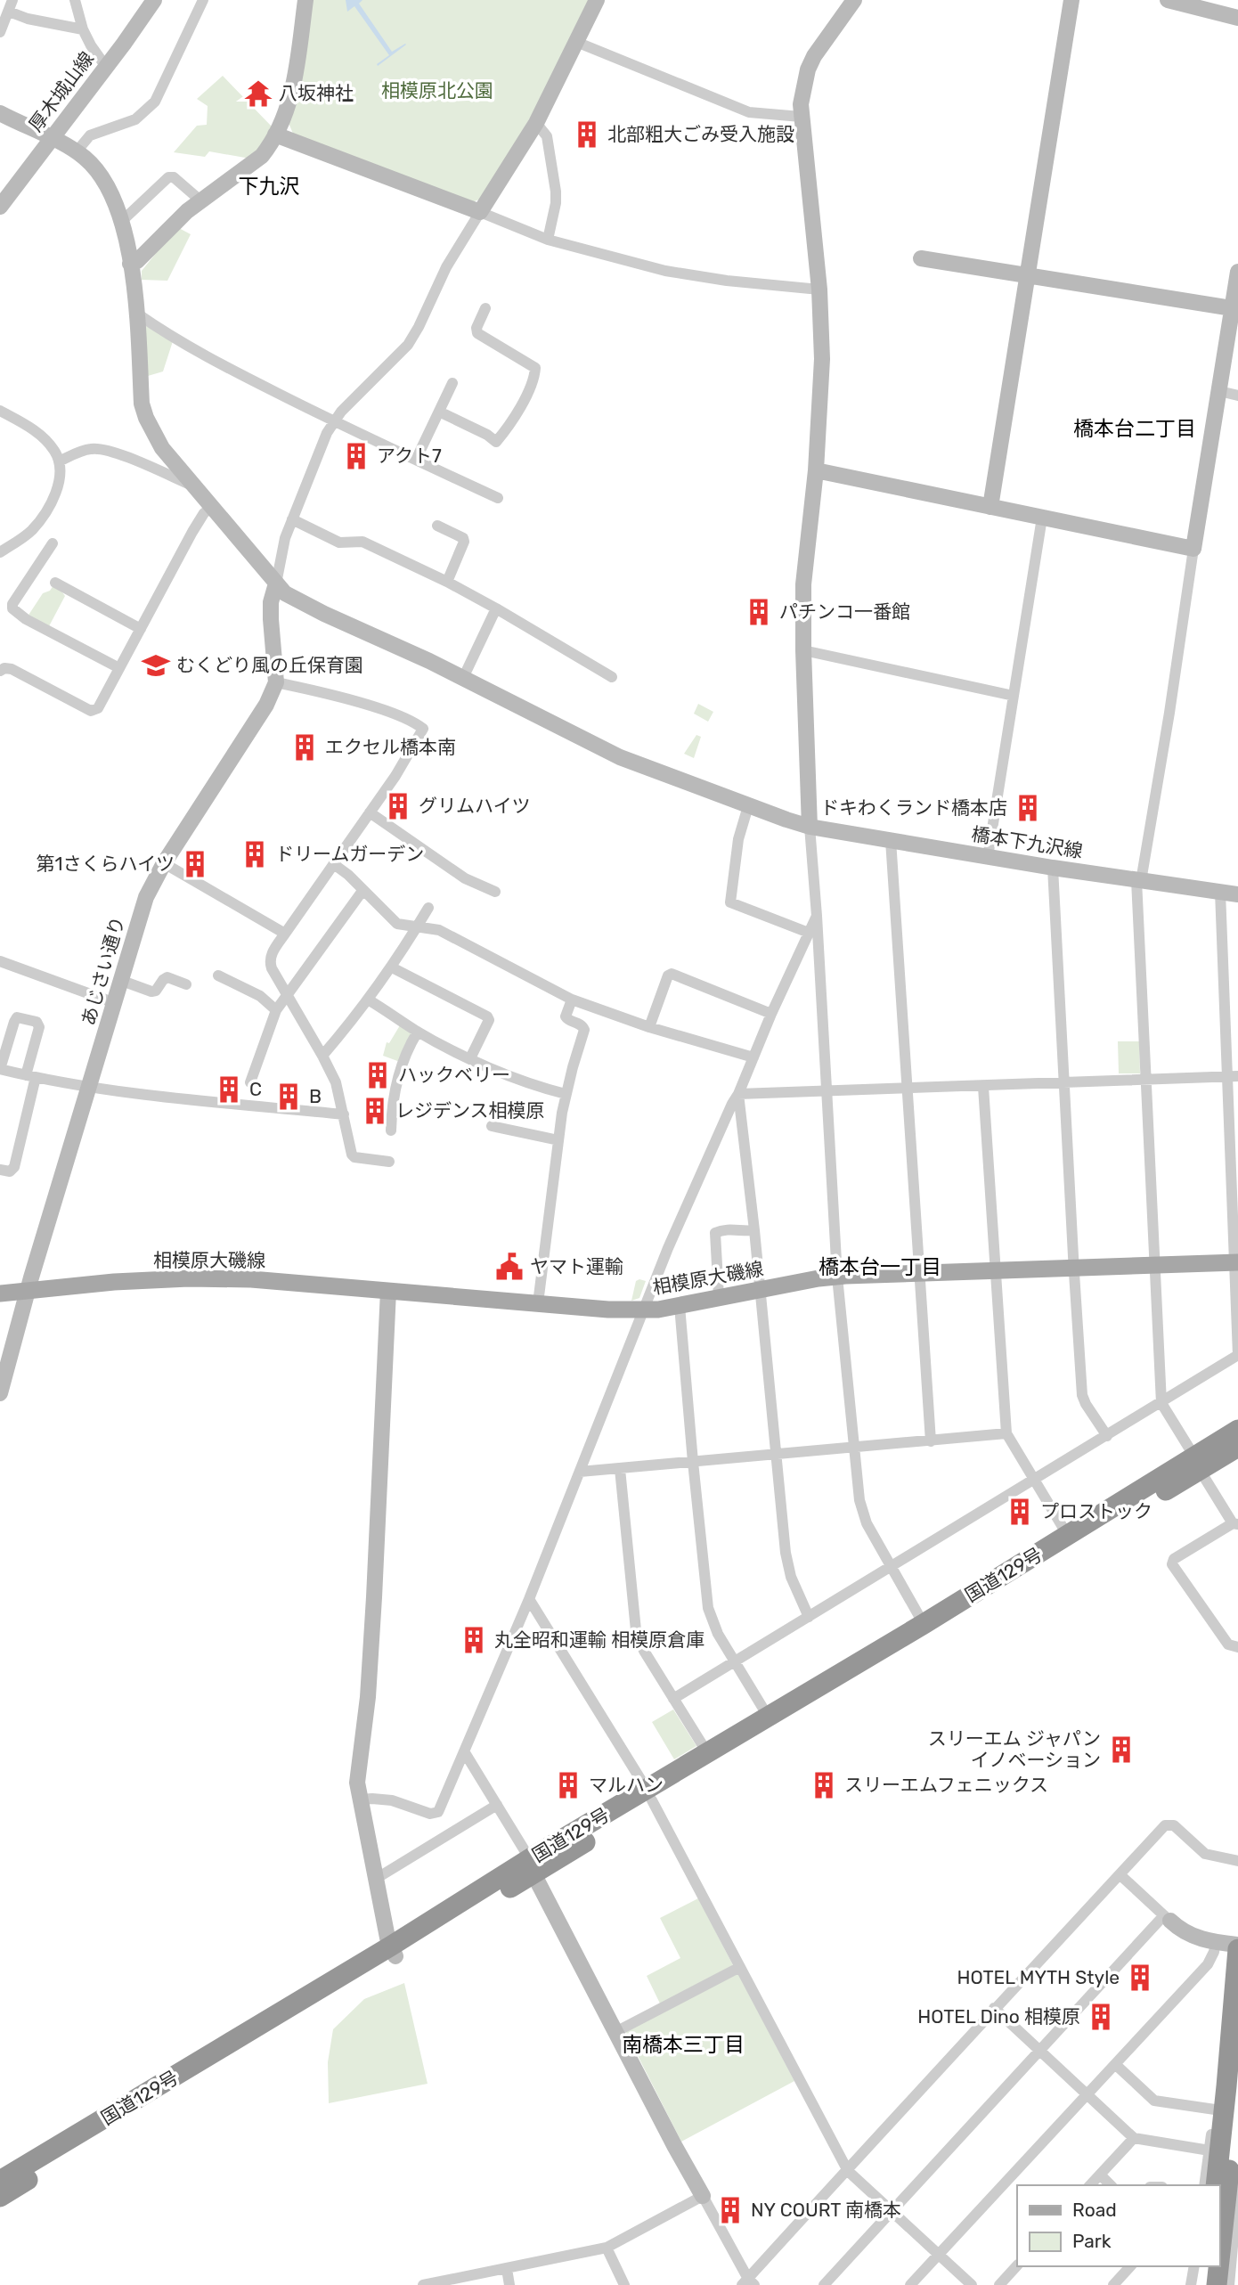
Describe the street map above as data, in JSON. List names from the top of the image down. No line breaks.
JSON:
{"streets":{"highway":["国道129号"],"main road":["相模原大磯線"],"street":["厚木城山線","橋本下九沢線","あじさい通り"]},"crossings":[["厚木城山線","橋本下九沢線"],["あじさい通り","相模原大磯線"]],"districts":["下九沢","橋本台二丁目","橋本台一丁目","南橋本三丁目"],"parks":["相模原北公園"],"places":{"temple":["八坂神社"],"building":["北部粗大ごみ受入施設","アクト7","パチンコ一番館","エクセル橋本南","グリムハイツ","ドキわくランド橋本店","ドリームガーデン","第1さくらハイツ","ハックベリー","C","B","レジデンス相模原","プロストック","丸全昭和運輸 相模原倉庫","スリーエム ジャパン イノベーション","マルハン","スリーエムフェニックス","HOTEL MYTH Style","HOTEL Dino 相模原","NY COURT 南橋本"],"school or university":["むくどり風の丘保育園"],"public building":["ヤマト運輸"]},"legend":["Road","Park"]}
